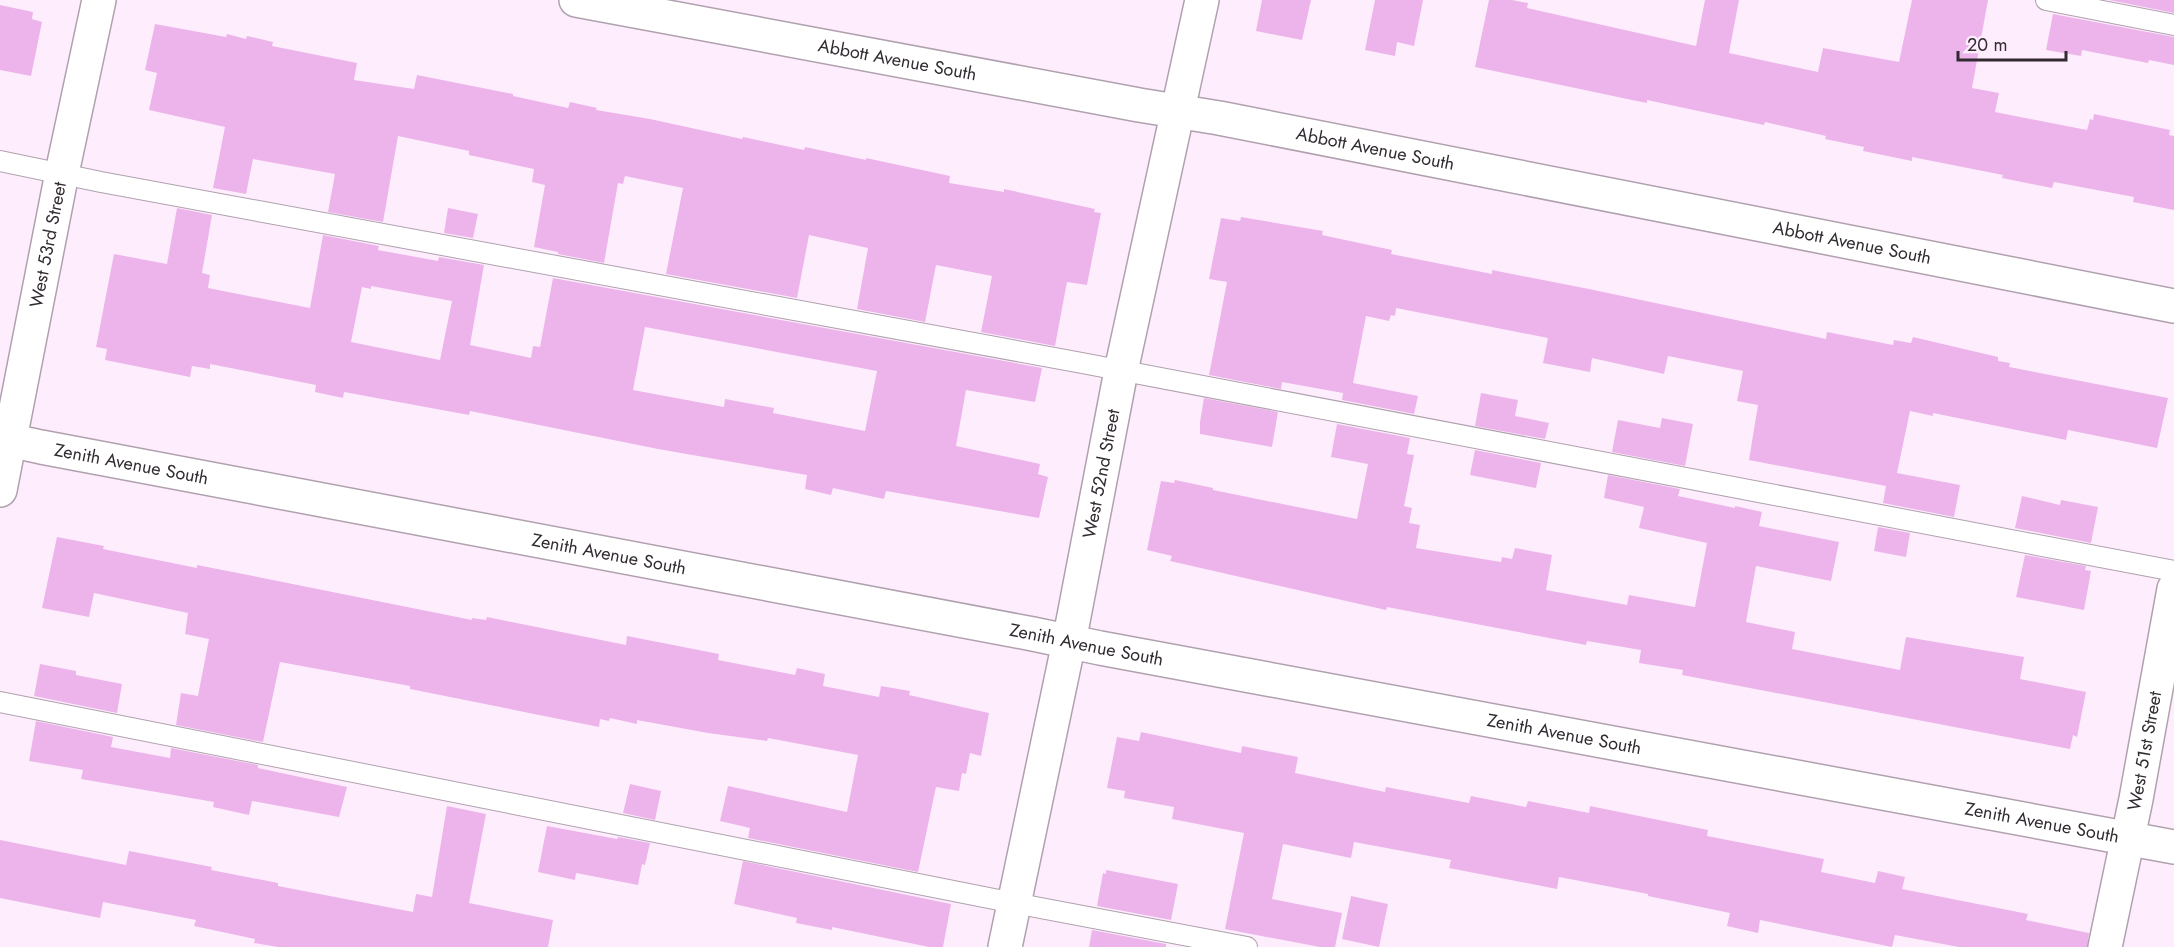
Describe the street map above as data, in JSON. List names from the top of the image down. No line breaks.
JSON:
{"streets":{"street":["Abbott Avenue South","West 53rd Street","Zenith Avenue South","West 52nd Street","West 51st Street"]},"crossings":[["Abbott Avenue South","West 52nd Street"],["West 53rd Street","Zenith Avenue South"],["Zenith Avenue South","West 52nd Street"],["Zenith Avenue South","West 51st Street"]],"scale_bar":"20 m"}
